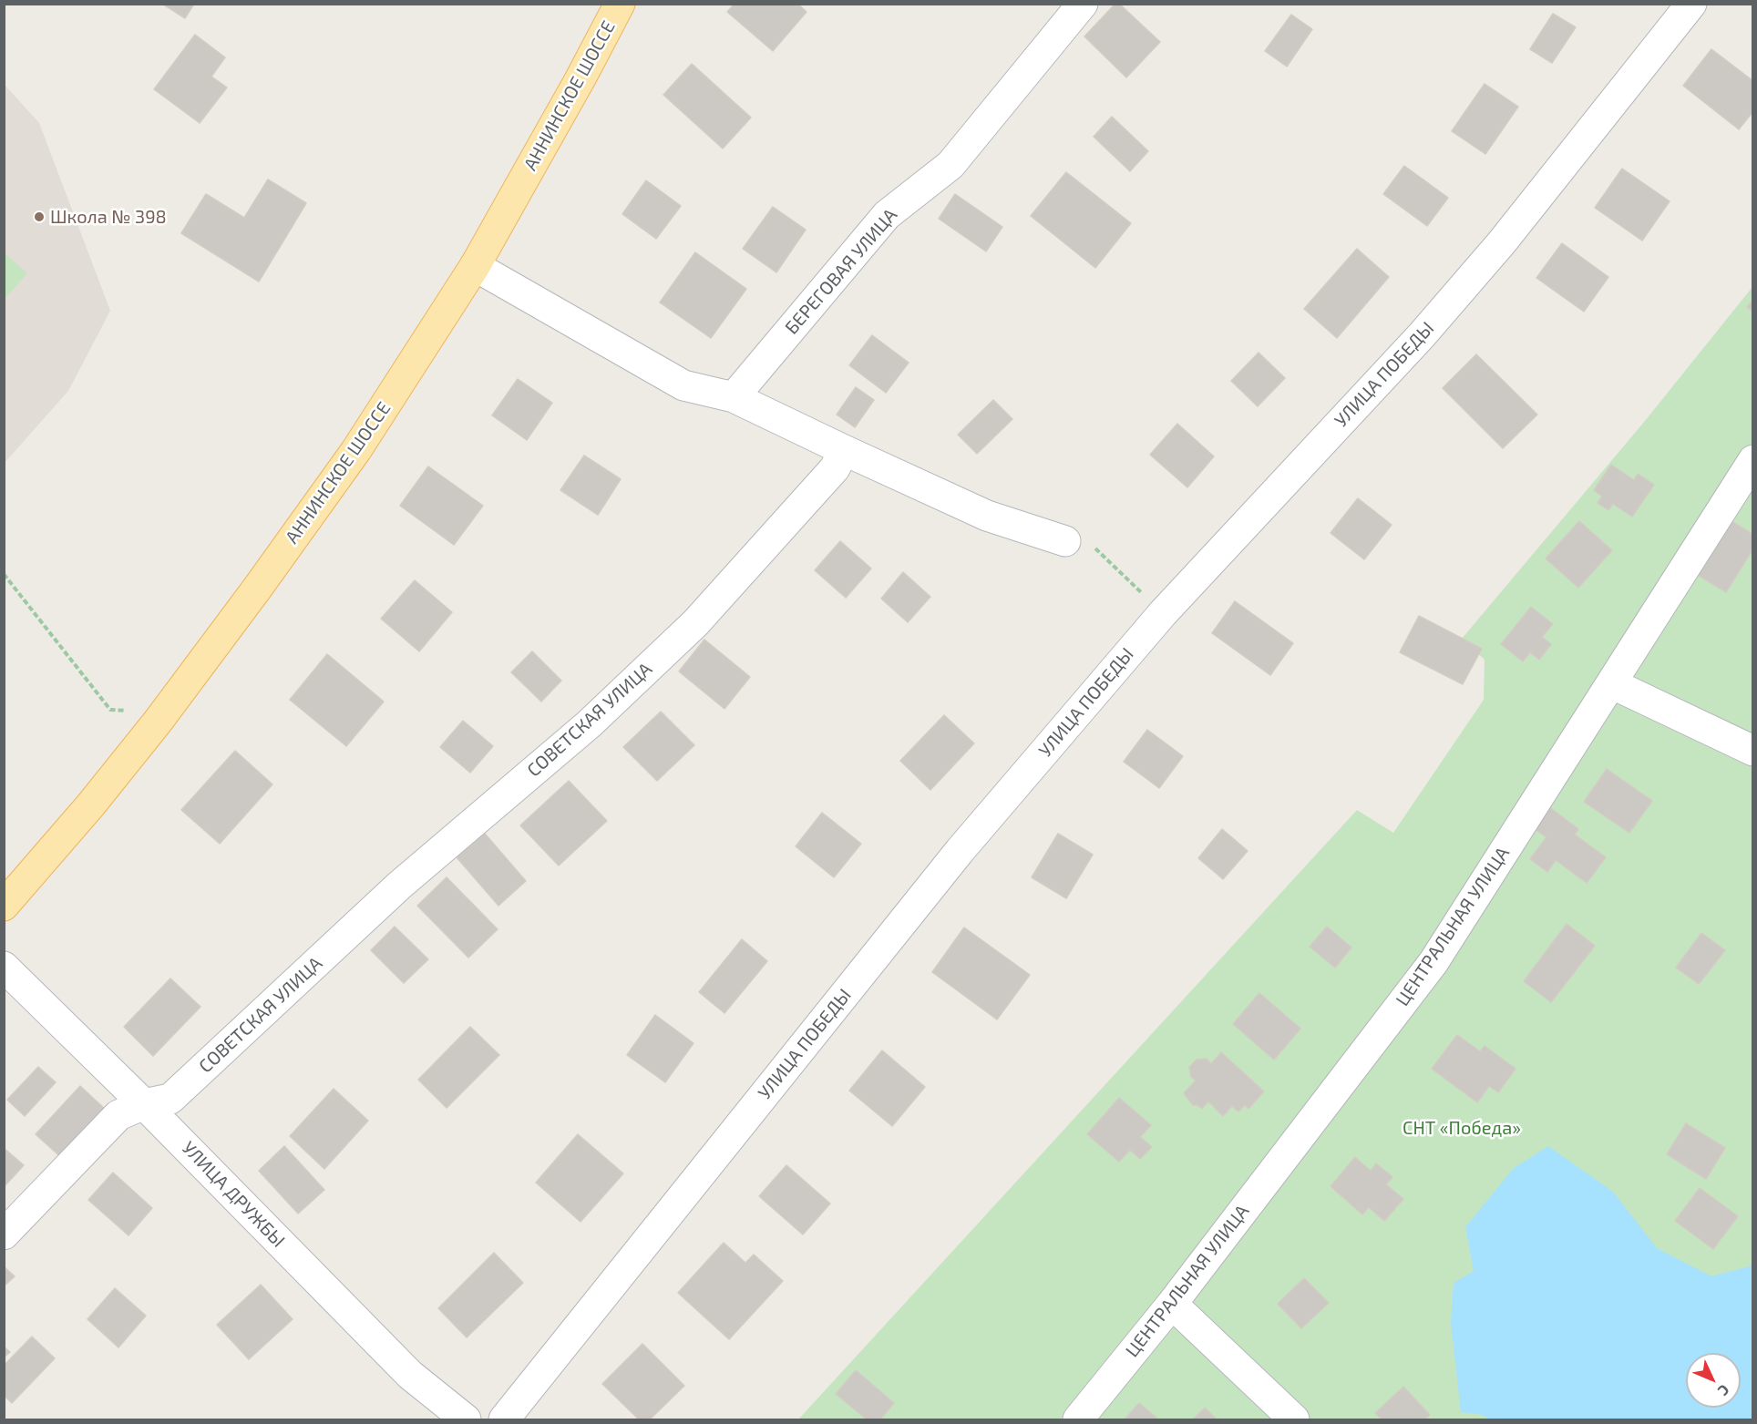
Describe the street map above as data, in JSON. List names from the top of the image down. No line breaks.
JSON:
{"streets":{"main road":["АННИНСКОЕ ШОССЕ"],"street":["БЕРЕГОВАЯ УЛИЦА","УЛИЦА ПОБЕДЫ","СОВЕТСКАЯ УЛИЦА","ЦЕНТРАЛЬНАЯ УЛИЦА","УЛИЦА ДРУЖБЫ"]},"crossings":[["СОВЕТСКАЯ УЛИЦА","УЛИЦА ДРУЖБЫ"]],"parks":["СНТ «Победа»"],"places":["Школа № 398"],"north":"bottom right"}
